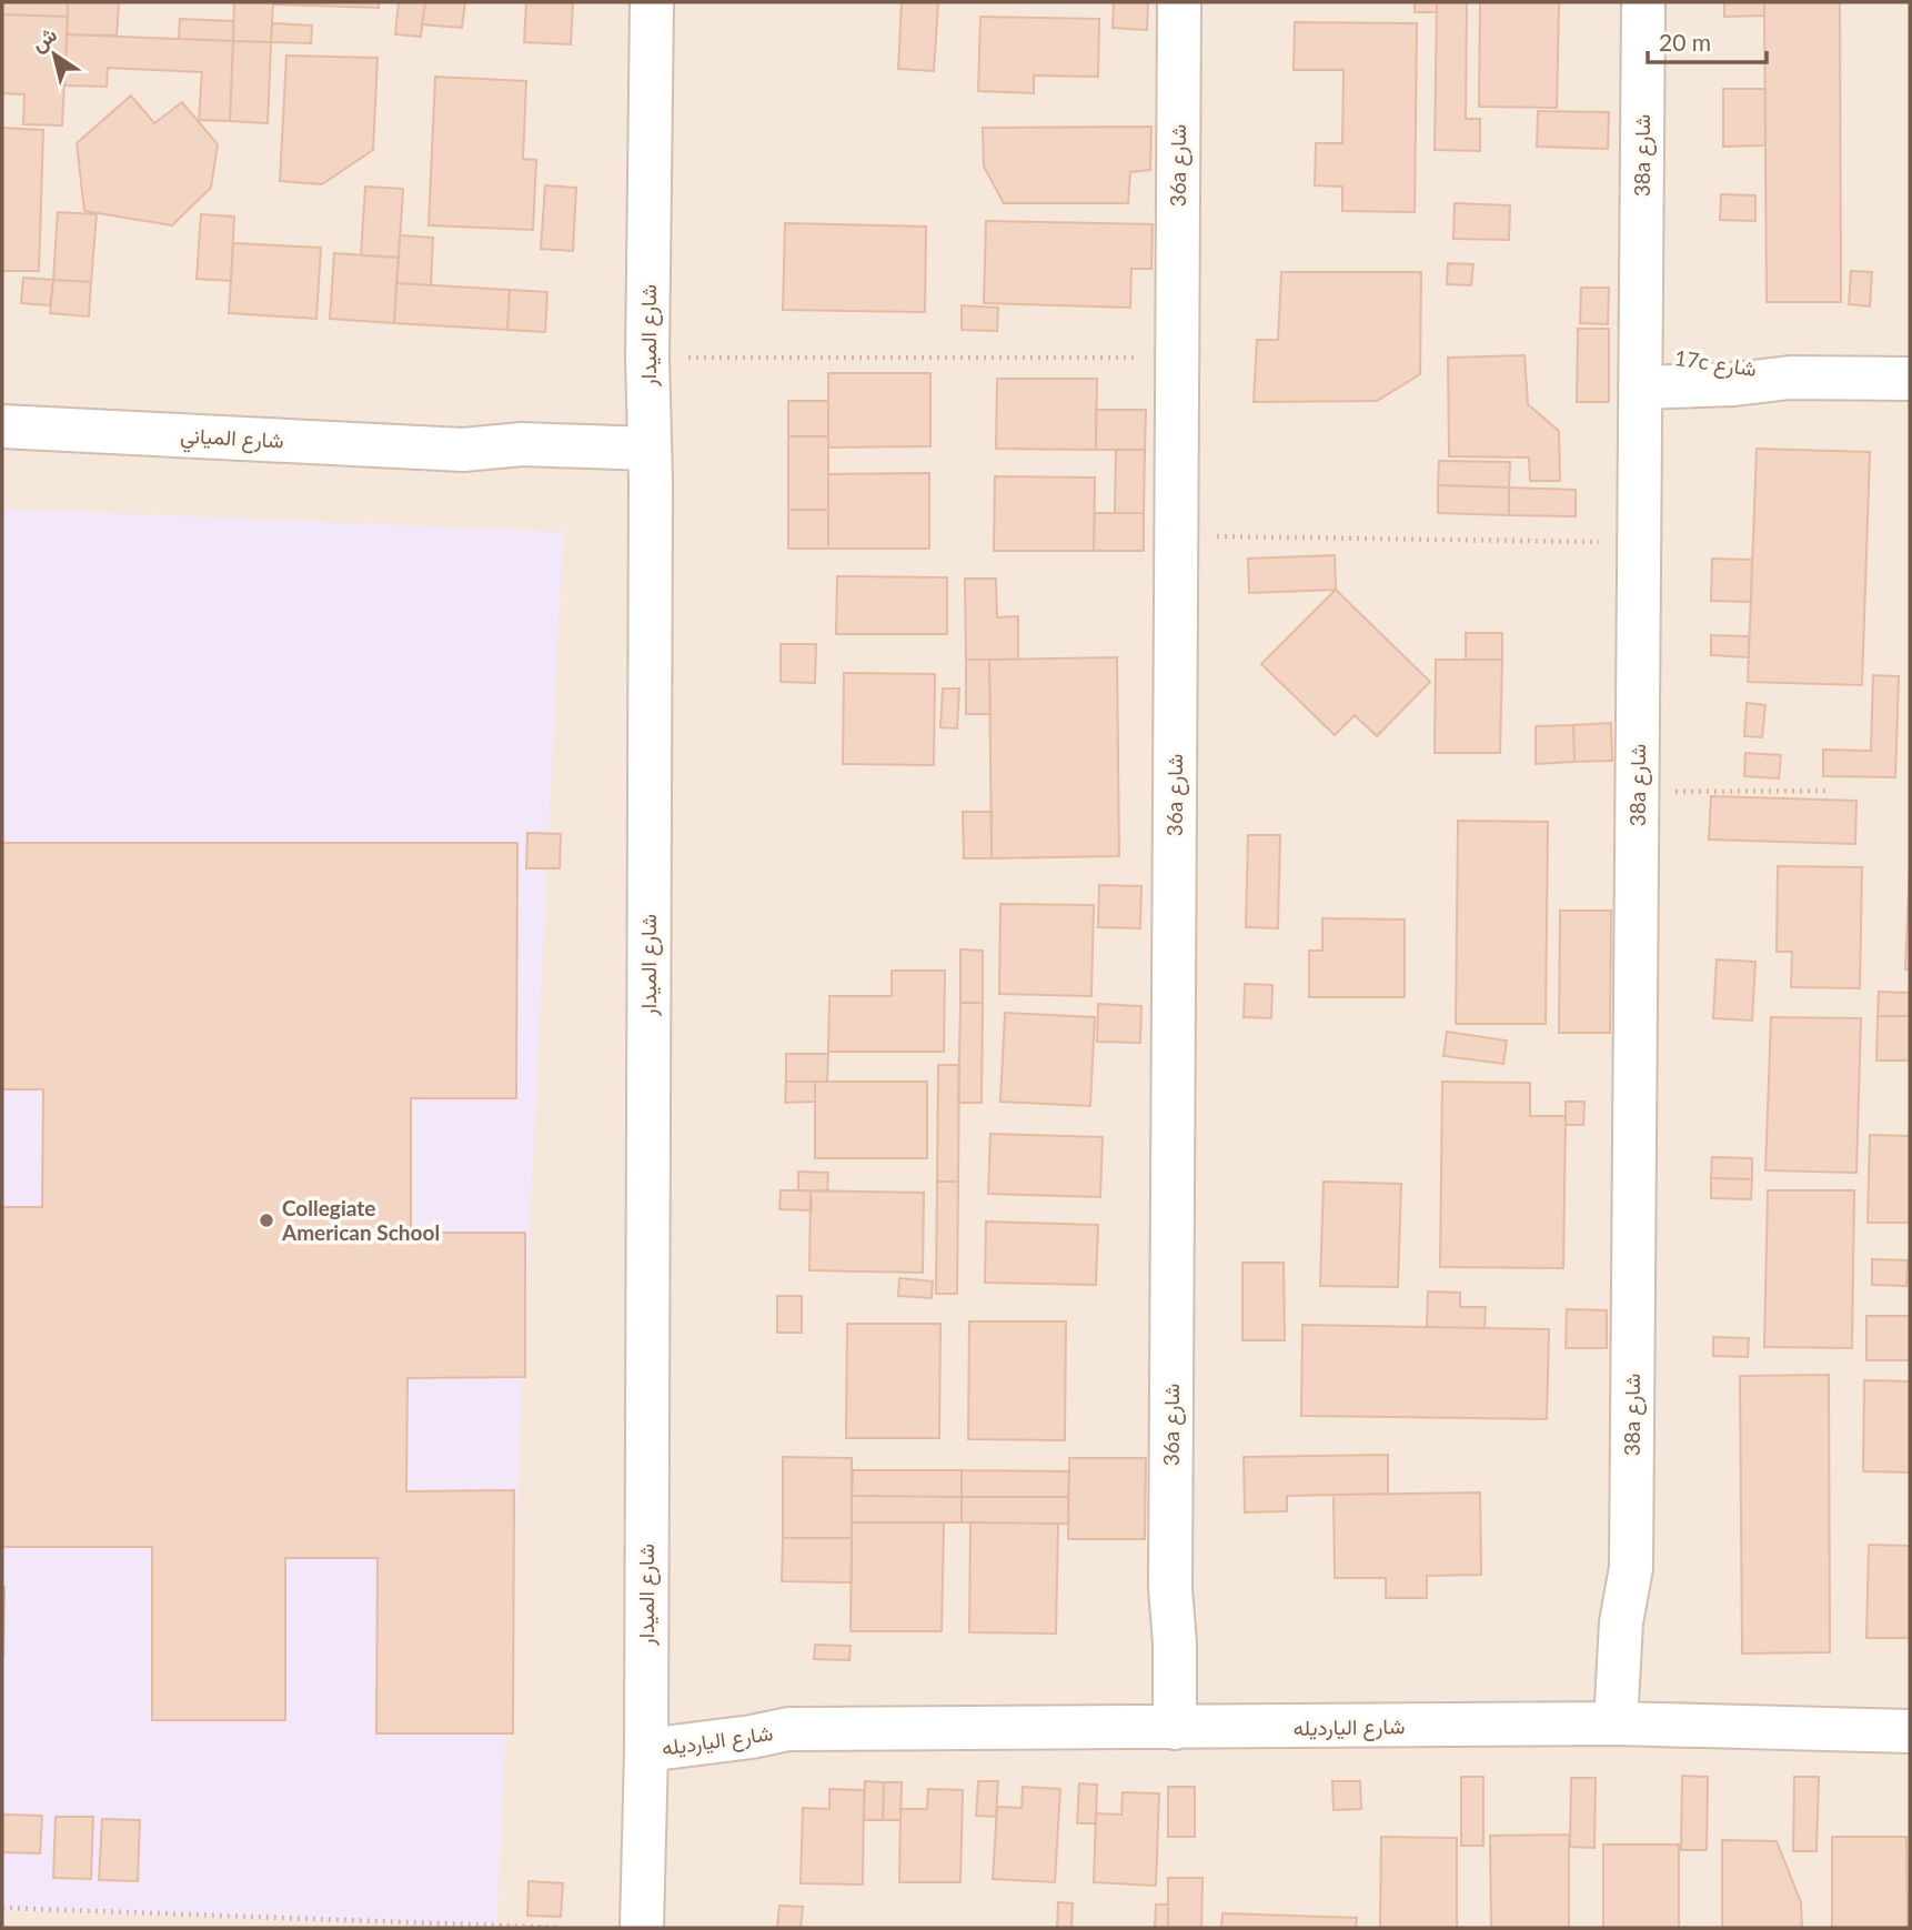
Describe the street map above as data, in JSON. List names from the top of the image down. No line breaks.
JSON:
{"streets":{"street":["38a شارع","36a شارع","شارع الميدار","17c شارع","شارع المياني","شارع اليارديله"]},"crossings":[["38a شارع","17c شارع"],["38a شارع","شارع اليارديله"],["36a شارع","شارع اليارديله"],["شارع الميدار","شارع المياني"],["شارع الميدار","شارع اليارديله"]],"places":["Collegiate American School"],"scale_bar":"20 m","north":"top left"}
